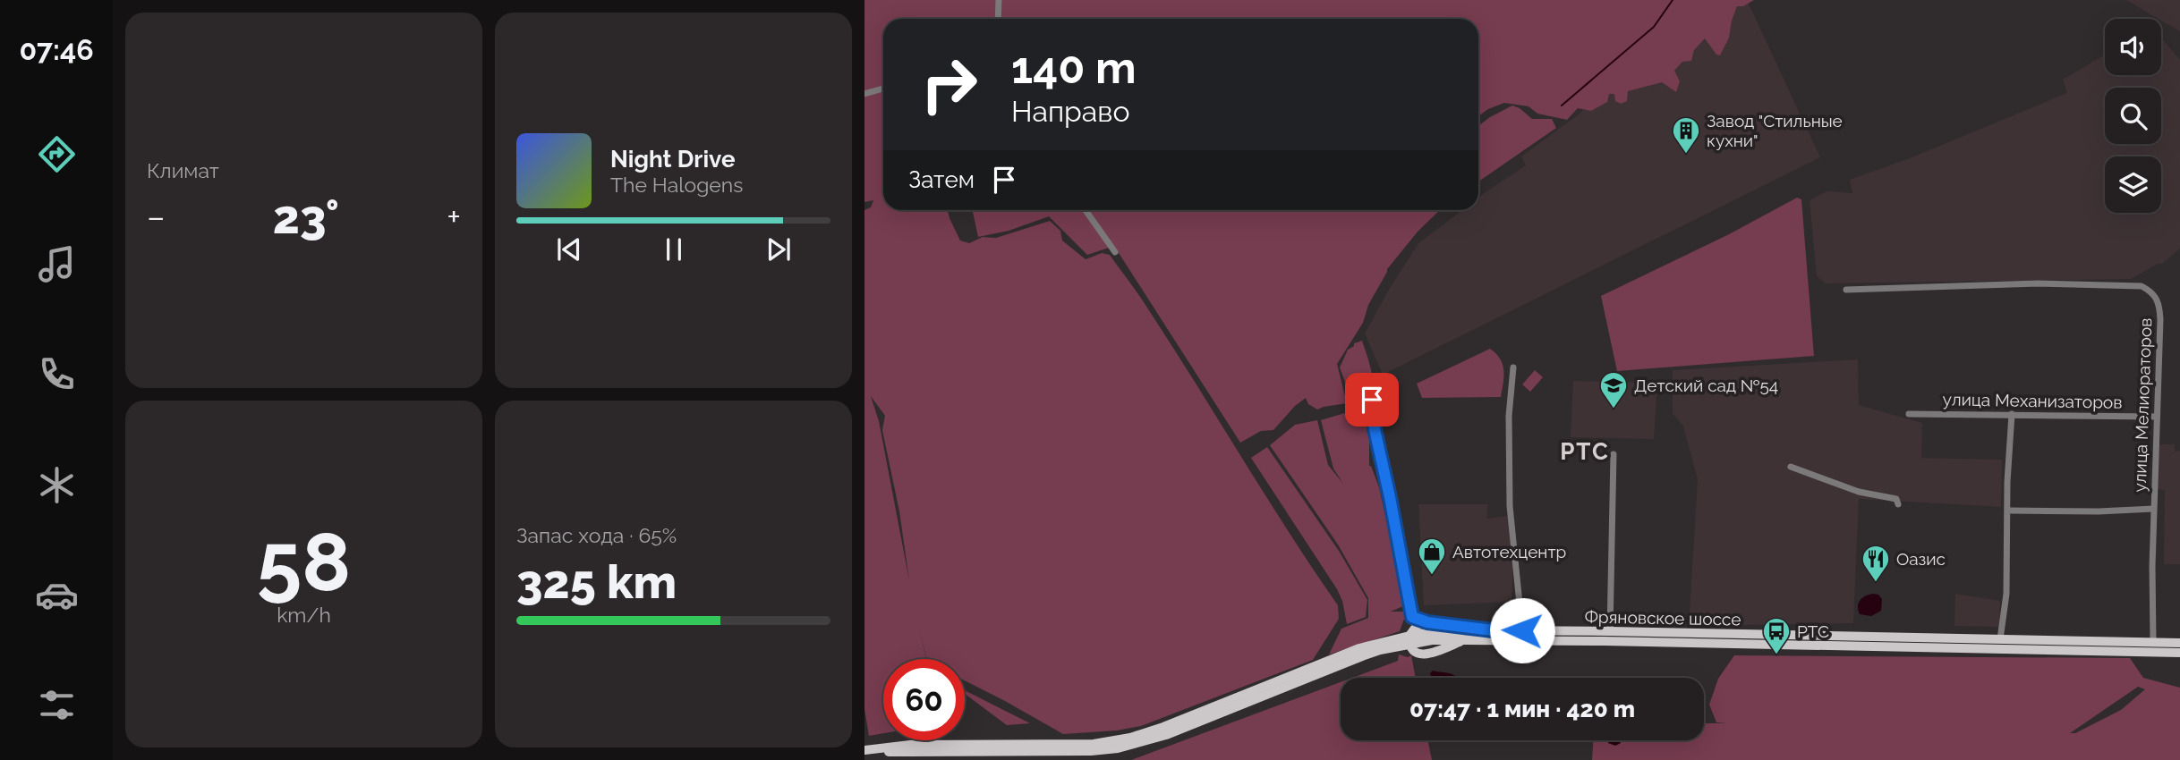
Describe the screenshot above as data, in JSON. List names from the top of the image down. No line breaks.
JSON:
{"streets":{"main road":["Фряновское шоссе"],"street":["улица Механизаторов","улица Мелиораторов"]},"crossings":[["улица Механизаторов","улица Мелиораторов"],["улица Мелиораторов","Фряновское шоссе"]],"districts":["РТС"],"places":{"building":["Завод \"Стильные кухни\""],"school or university":["Детский сад №54"],"shop":["Автотехцентр"],"restaurant":["Оазис"],"bus stop":["РТС"]},"page":{"tabs":"07:46","tile":["Климат",["58","km/h"],["Запас хода · 65%","325 km"]],"turn":["140 m","Направо"],"song":["Night Drive","The Halogens"],"then":"Затем","heat":["−","23°","+"],"limit":"60","trip":"07:47 · 1 мин · 420 m"}}
